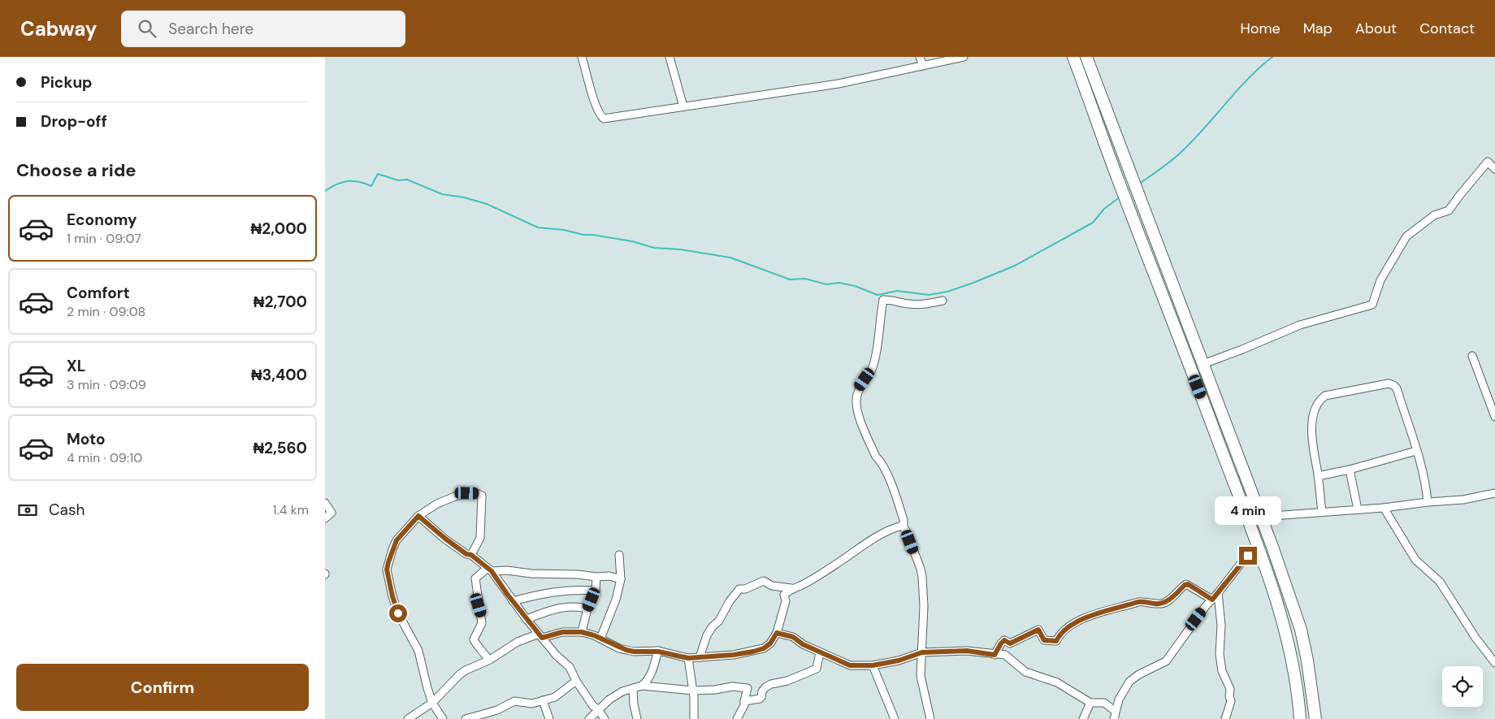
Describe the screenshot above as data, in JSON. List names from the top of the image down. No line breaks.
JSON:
{"page":{"header":"Cabway","search":"Search here","nav":["Home","Map","About","Contact"],"banner":["Pickup","Drop-off"],"heading":"Choose a ride","list":[{"name":"Economy","note":"1 min · 09:07","value":"₦2,000"},{"name":"Comfort","note":"2 min · 09:08","value":"₦2,700"},{"name":"XL","note":"3 min · 09:09","value":"₦3,400"},{"name":"Moto","note":"4 min · 09:10","value":"₦2,560"}],"pay":["Cash","1.4 km"],"bubble":"4 min","buttons":"Confirm"}}
